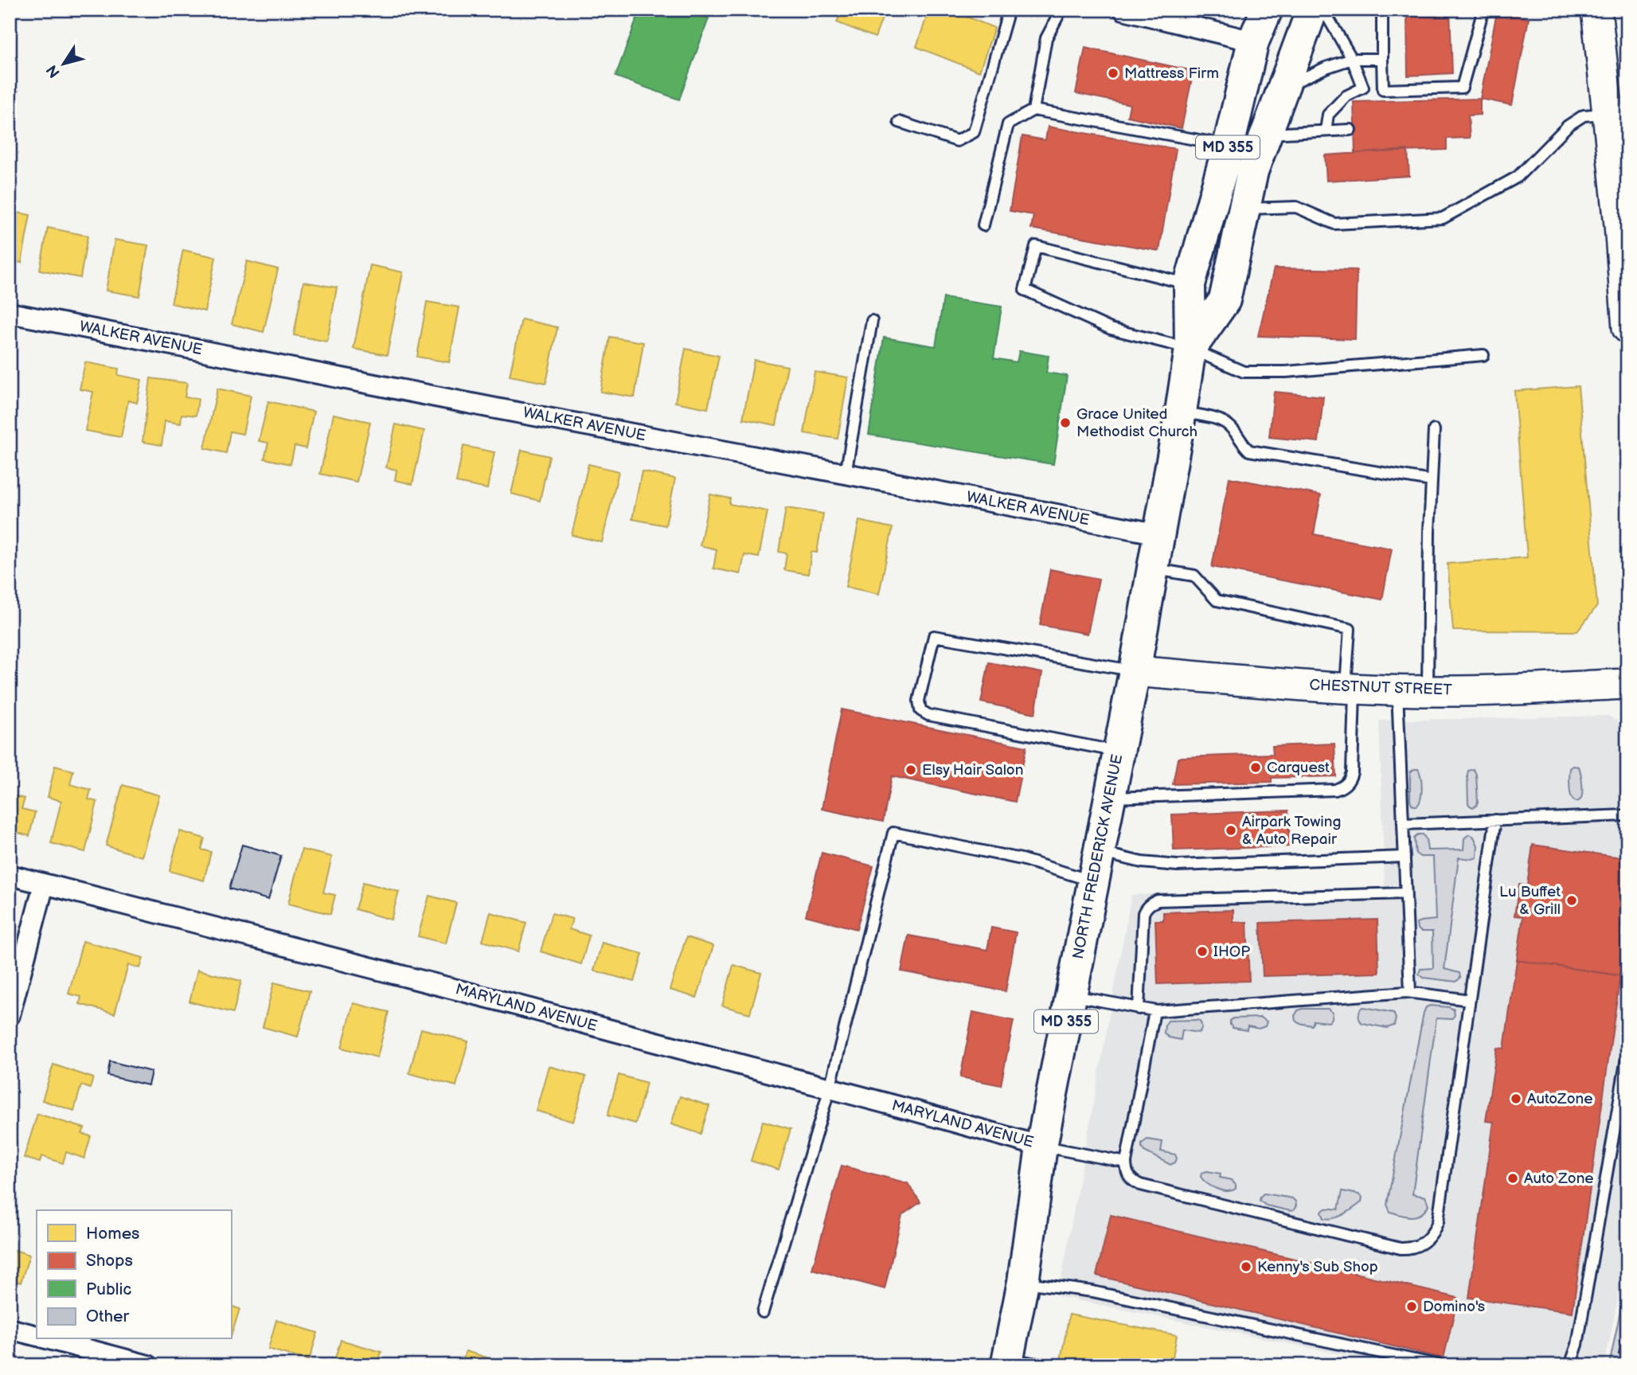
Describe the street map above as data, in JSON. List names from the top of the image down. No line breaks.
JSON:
{"streets":{"main road":["MD 355","NORTH FREDERICK AVENUE"],"street":["WALKER AVENUE","CHESTNUT STREET","MARYLAND AVENUE"]},"crossings":[["WALKER AVENUE","NORTH FREDERICK AVENUE"],["CHESTNUT STREET","NORTH FREDERICK AVENUE"],["NORTH FREDERICK AVENUE","MARYLAND AVENUE"]],"places":["Mattress Firm","Grace United Methodist Church","Carquest","Elsy Hair Salon","Airpark Towing & Auto Repair","Lu Buffet & Grill","IHOP","AutoZone","Auto Zone","Kenny's Sub Shop","Domino's"],"legend":["Homes","Shops","Public","Other"],"north":"bottom left"}
